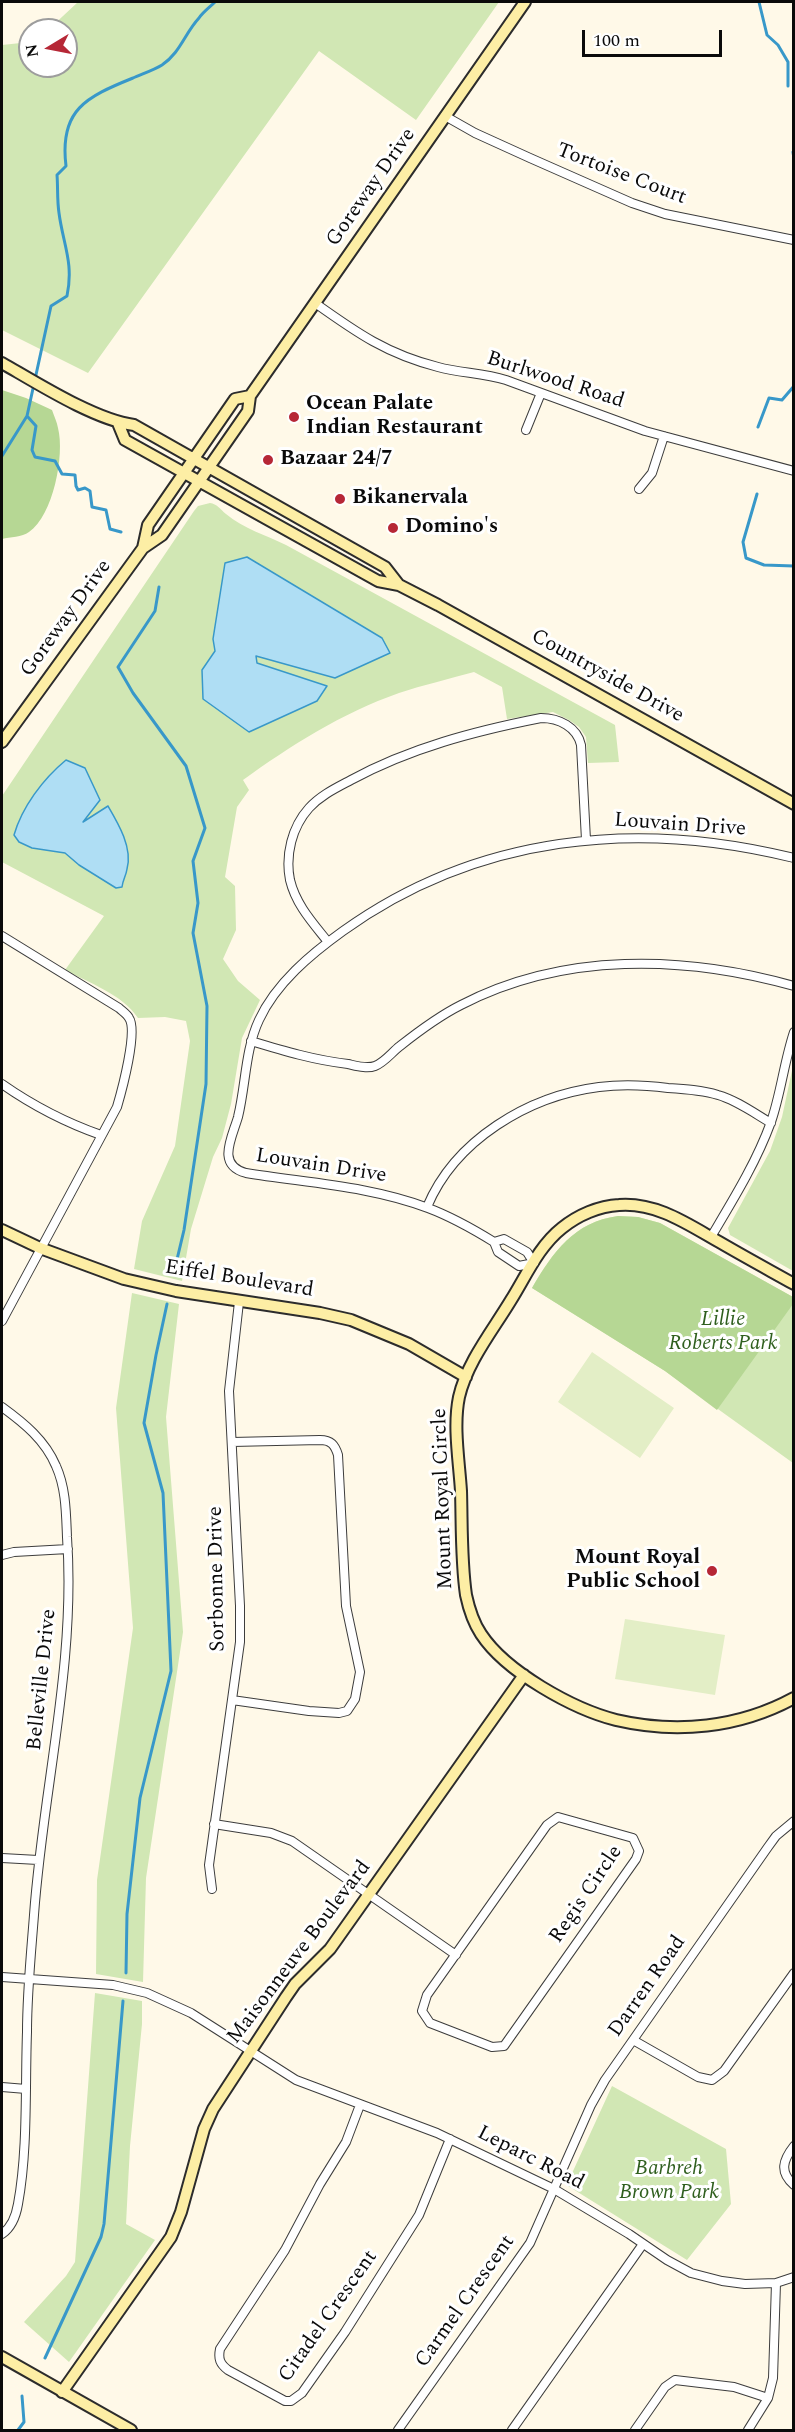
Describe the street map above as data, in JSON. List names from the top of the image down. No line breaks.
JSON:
{"streets":{"street":["Tortoise Court","Goreway Drive","Burlwood Road","Countryside Drive","Louvain Drive","Eiffel Boulevard","Mount Royal Circle","Sorbonne Drive","Belleville Drive","Regis Circle","Maisonneuve Boulevard","Darren Road","Leparc Road","Carmel Crescent","Citadel Crescent"]},"crossings":[["Tortoise Court","Goreway Drive"],["Goreway Drive","Burlwood Road"],["Goreway Drive","Countryside Drive"],["Louvain Drive","Mount Royal Circle"],["Eiffel Boulevard","Mount Royal Circle"],["Eiffel Boulevard","Sorbonne Drive"],["Mount Royal Circle","Maisonneuve Boulevard"],["Belleville Drive","Leparc Road"],["Maisonneuve Boulevard","Leparc Road"],["Darren Road","Leparc Road"],["Darren Road","Carmel Crescent"],["Leparc Road","Carmel Crescent"],["Leparc Road","Citadel Crescent"]],"parks":["Lillie Roberts Park","Barbreh Brown Park"],"places":["Ocean Palate Indian Restaurant","Bazaar 24/7","Bikanervala","Domino's","Mount Royal Public School"],"scale_bar":"100 m","north":"left"}
